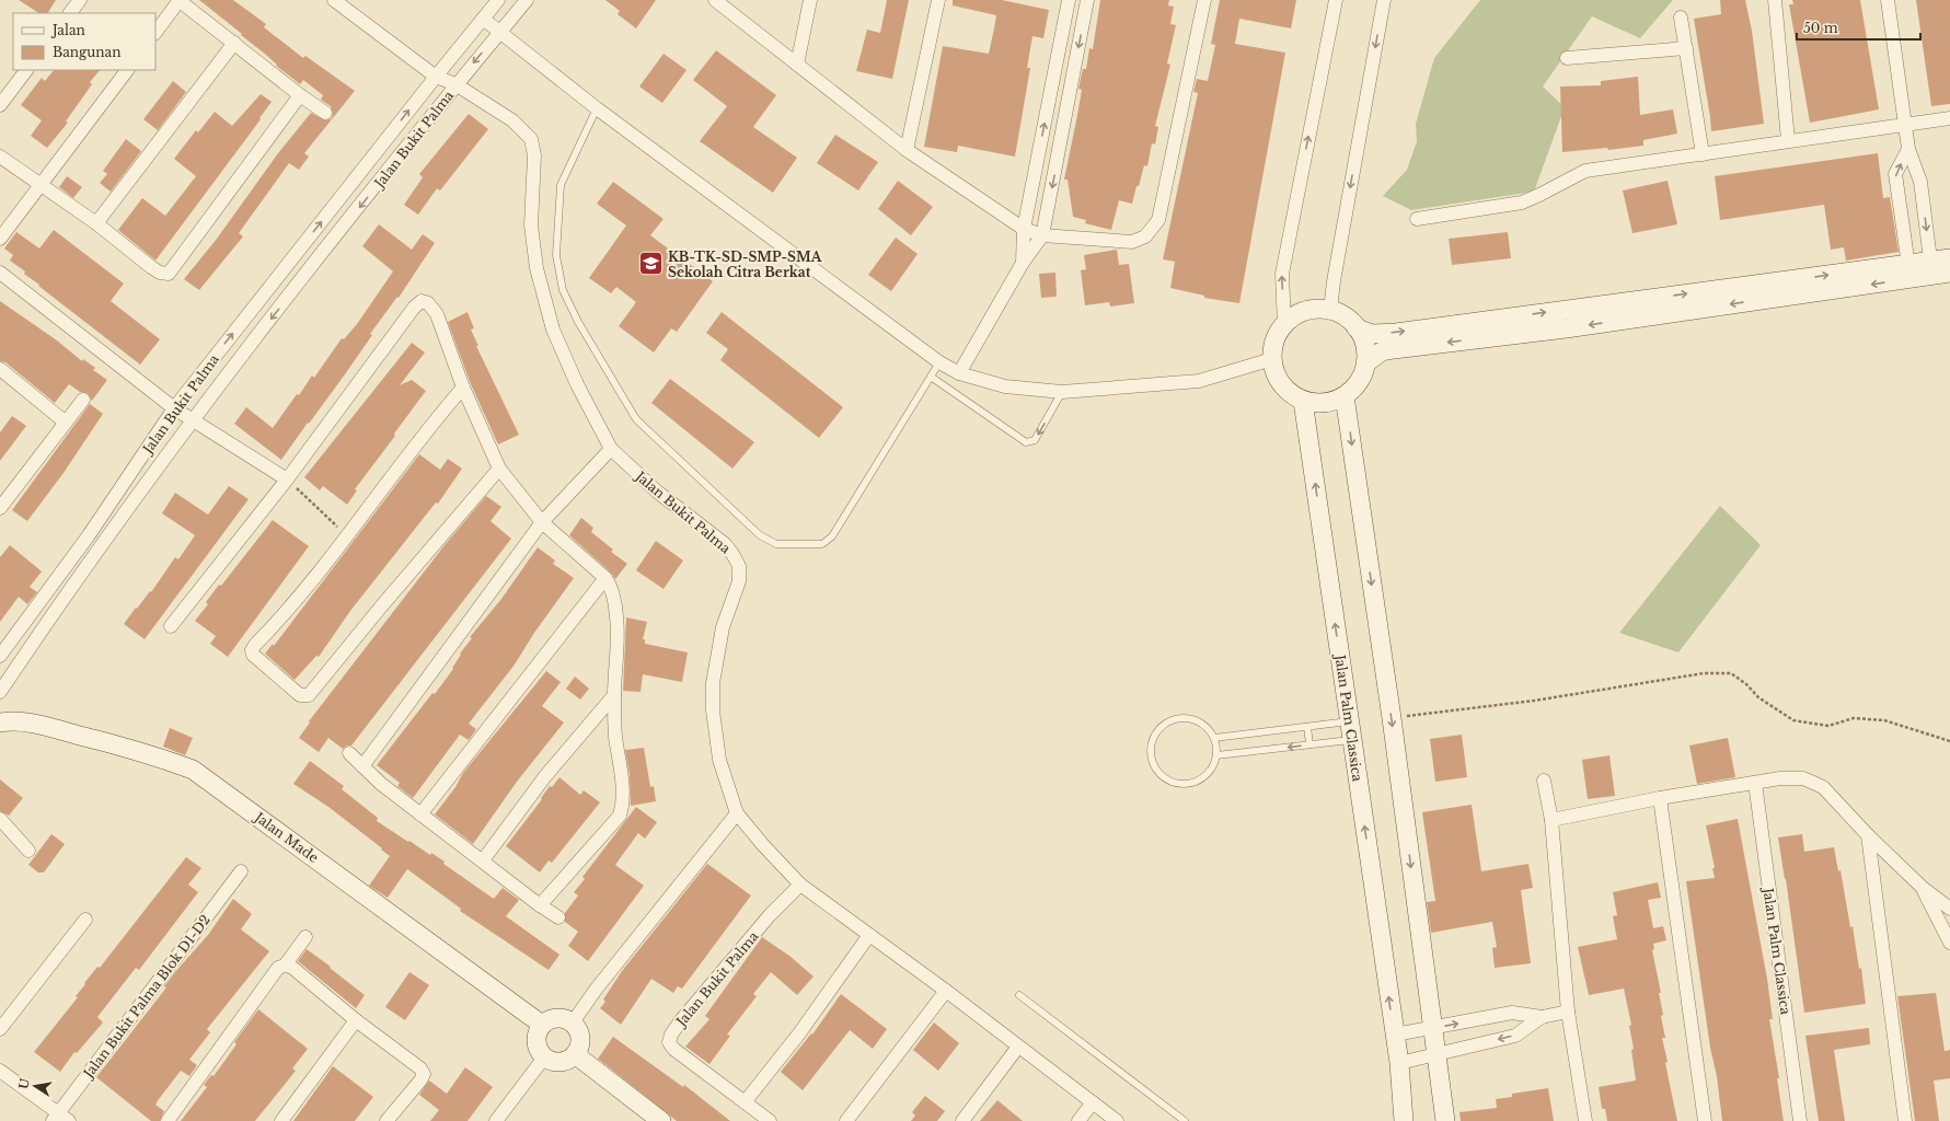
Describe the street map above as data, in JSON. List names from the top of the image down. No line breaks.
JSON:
{"streets":{"street":["Jalan Bukit Palma","Jalan Palm Classica","Jalan Made","Jalan Bukit Palma Blok D1-D2"]},"places":{"school or university":["KB-TK-SD-SMP-SMA Sekolah Citra Berkat"]},"legend":["Jalan","Bangunan"],"scale_bar":"50 m","north":"left"}
